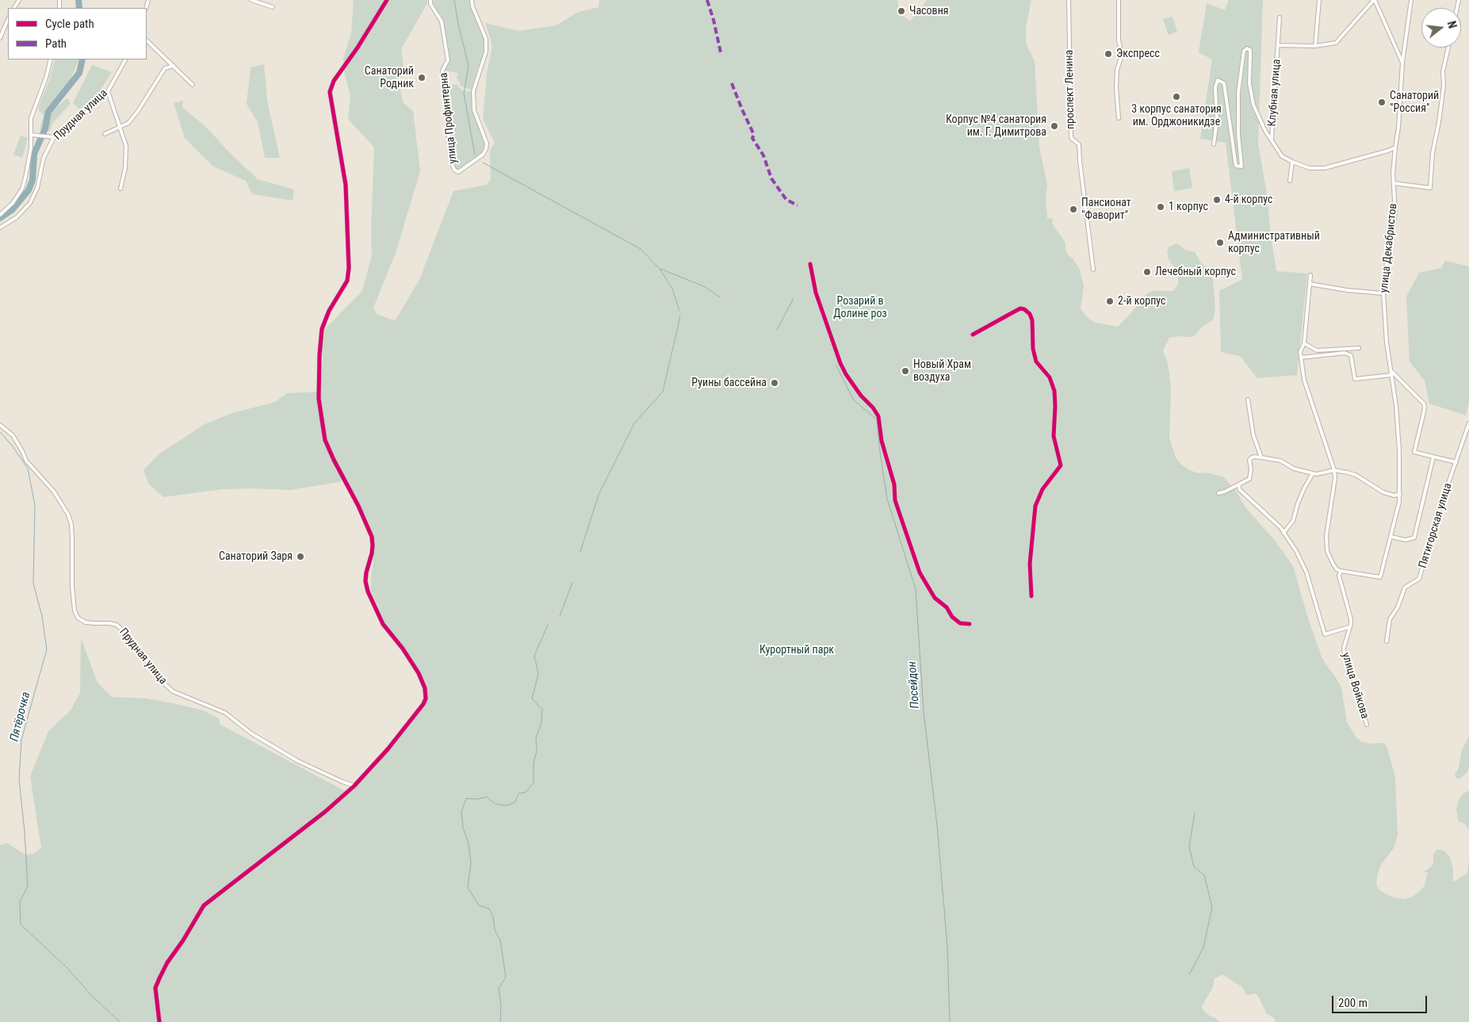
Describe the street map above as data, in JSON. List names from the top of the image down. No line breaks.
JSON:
{"streets":{"street":["проспект Ленина","Клубная улица","Прудная улица","улица Профинтерна","улица Декабристов","Пятигорская улица","улица Войкова"]},"crossings":[["улица Декабристов","улица Войкова"]],"water":["Посейдон","Пятёрочка"],"parks":["Розарий в Долине роз","Курортный парк"],"places":["Часовня","Экспресс","Санаторий Родник","3 корпус санатория им. Орджоникидзе","Санаторий \"Россия\"","Корпус №4 санатория им. Г. Димитрова","4-й корпус","1 корпус","Пансионат \"Фаворит\"","Административный корпус","Лечебный корпус","2-й корпус","Новый Храм воздуха","Руины бассейна","Санаторий Заря"],"legend":["Cycle path","Path"],"scale_bar":"200 m","north":"right"}
